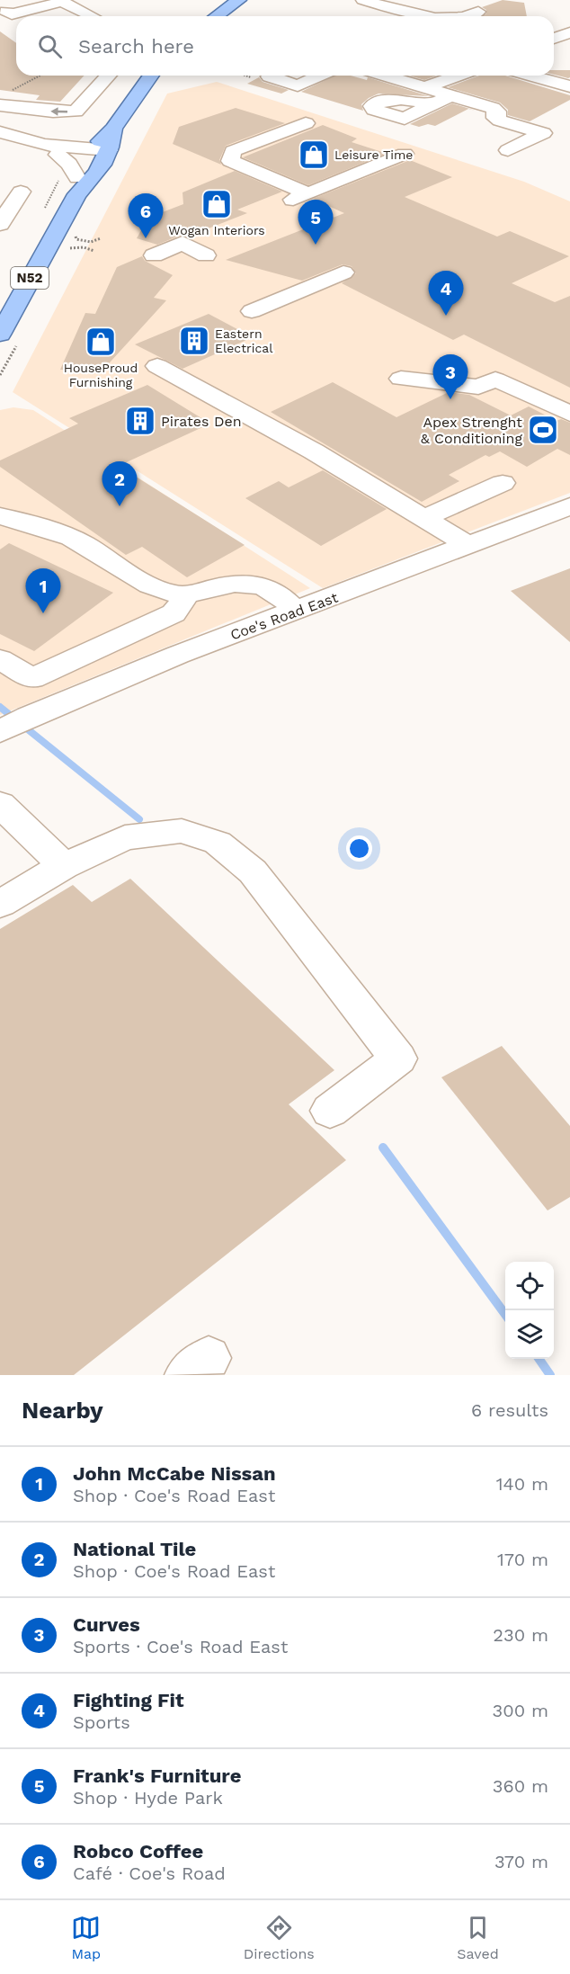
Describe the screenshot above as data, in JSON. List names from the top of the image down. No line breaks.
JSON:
{"streets":{"main road":["N52"],"street":["Coe's Road East"]},"places":{"shop":["Leisure Time","Wogan Interiors","HouseProud Furnishing"],"building":["Eastern Electrical","Pirates Den"],"sports":["Apex Strenght & Conditioning"]},"page":{"search":"Search here","pins":["6","5","4","3","2","1"],"heading":["Nearby","6 results"],"list":[{"mark":"1","name":"John McCabe Nissan","note":"Shop · Coe's Road East","value":"140 m"},{"mark":"2","name":"National Tile","note":"Shop · Coe's Road East","value":"170 m"},{"mark":"3","name":"Curves","note":"Sports · Coe's Road East","value":"230 m"},{"mark":"4","name":"Fighting Fit","note":"Sports","value":"300 m"},{"mark":"5","name":"Frank's Furniture","note":"Shop · Hyde Park","value":"360 m"},{"mark":"6","name":"Robco Coffee","note":"Café · Coe's Road","value":"370 m"}],"nav":["Map","Directions","Saved"]}}
